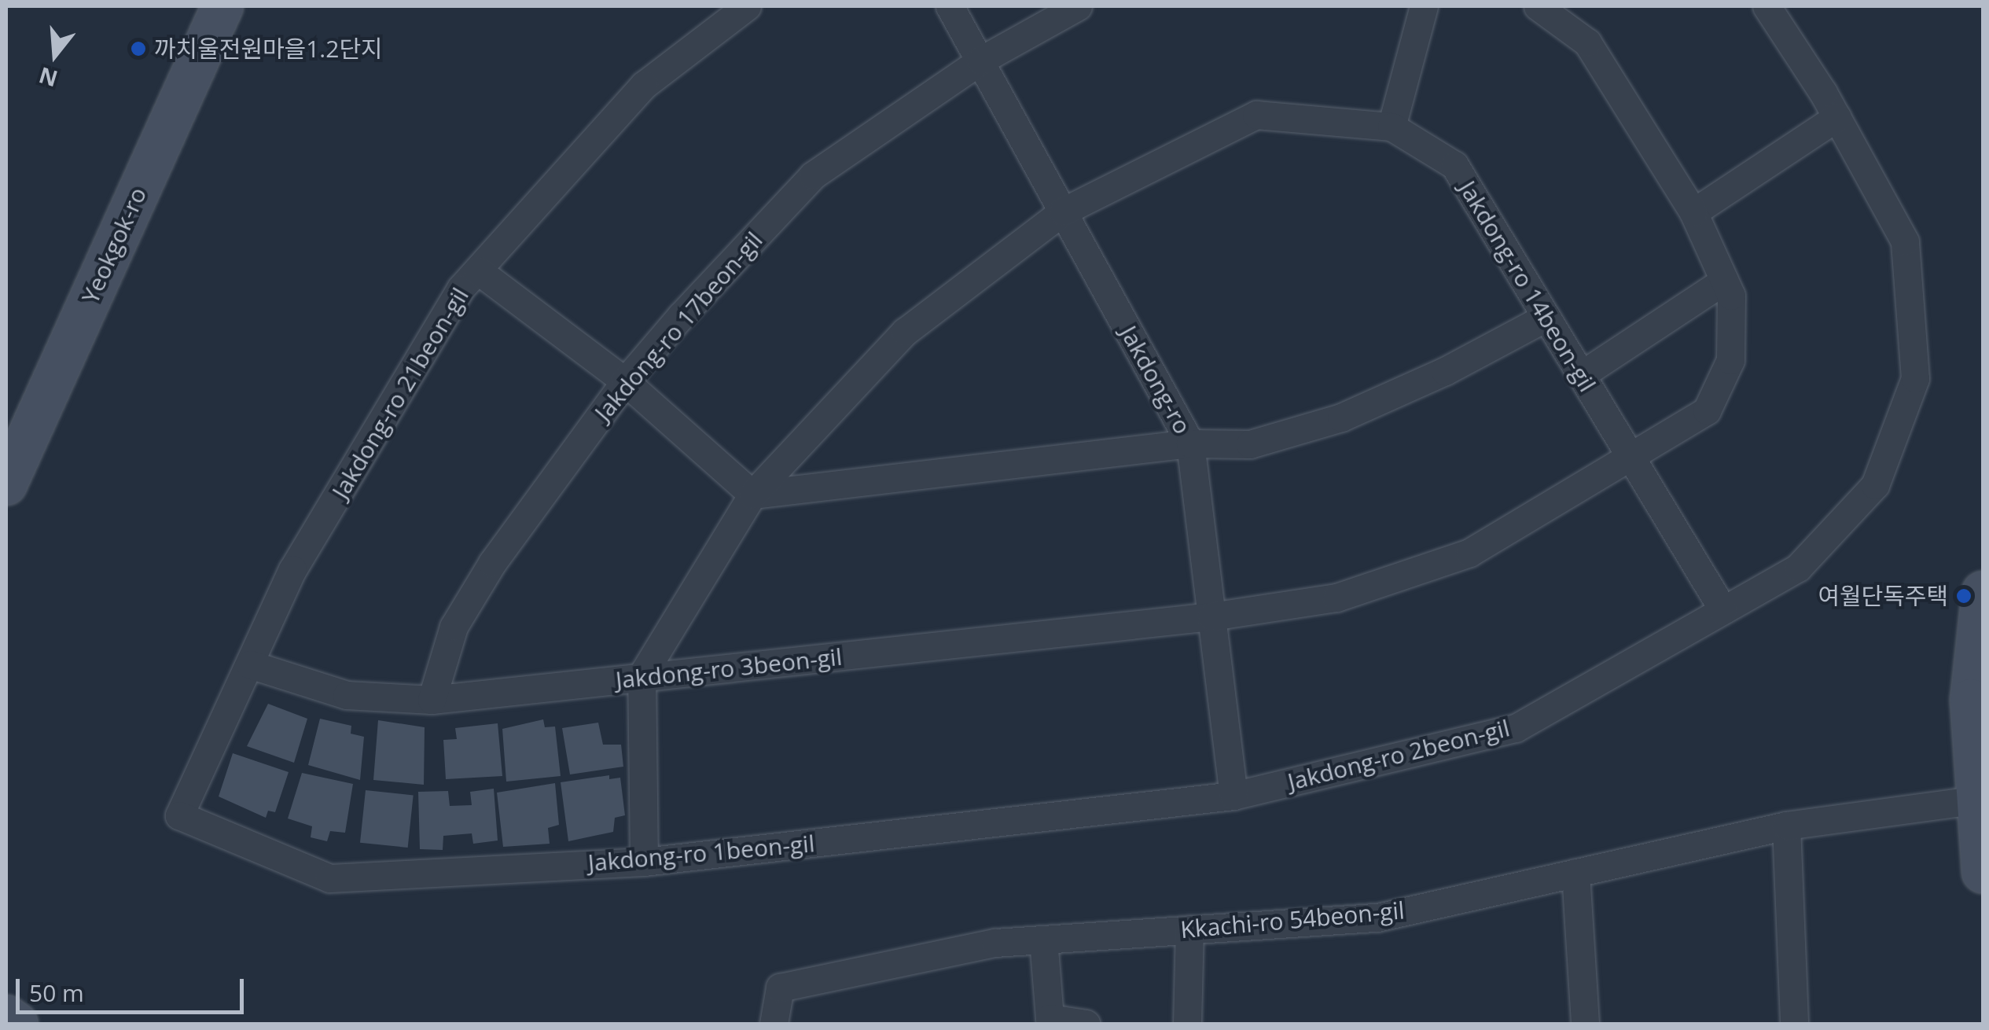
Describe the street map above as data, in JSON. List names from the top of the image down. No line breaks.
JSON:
{"streets":{"street":["Yeokgok-ro","Jakdong-ro 14beon-gil","Jakdong-ro 17beon-gil","Jakdong-ro","Jakdong-ro 21beon-gil","Jakdong-ro 3beon-gil","Jakdong-ro 2beon-gil","Jakdong-ro 1beon-gil","Kkachi-ro 54beon-gil"]},"crossings":[["Jakdong-ro 14beon-gil","Jakdong-ro"],["Jakdong-ro 14beon-gil","Jakdong-ro 3beon-gil"],["Jakdong-ro 14beon-gil","Jakdong-ro 2beon-gil"],["Jakdong-ro 17beon-gil","Jakdong-ro"],["Jakdong-ro 17beon-gil","Jakdong-ro 3beon-gil"],["Jakdong-ro","Jakdong-ro 3beon-gil"],["Jakdong-ro","Jakdong-ro 2beon-gil"],["Jakdong-ro","Jakdong-ro 1beon-gil"],["Jakdong-ro 21beon-gil","Jakdong-ro 3beon-gil"],["Jakdong-ro 21beon-gil","Jakdong-ro 1beon-gil"],["Jakdong-ro 2beon-gil","Jakdong-ro 1beon-gil"]],"places":["까치울전원마을1.2단지","여월단독주택"],"scale_bar":"50 m","north":"bottom"}
